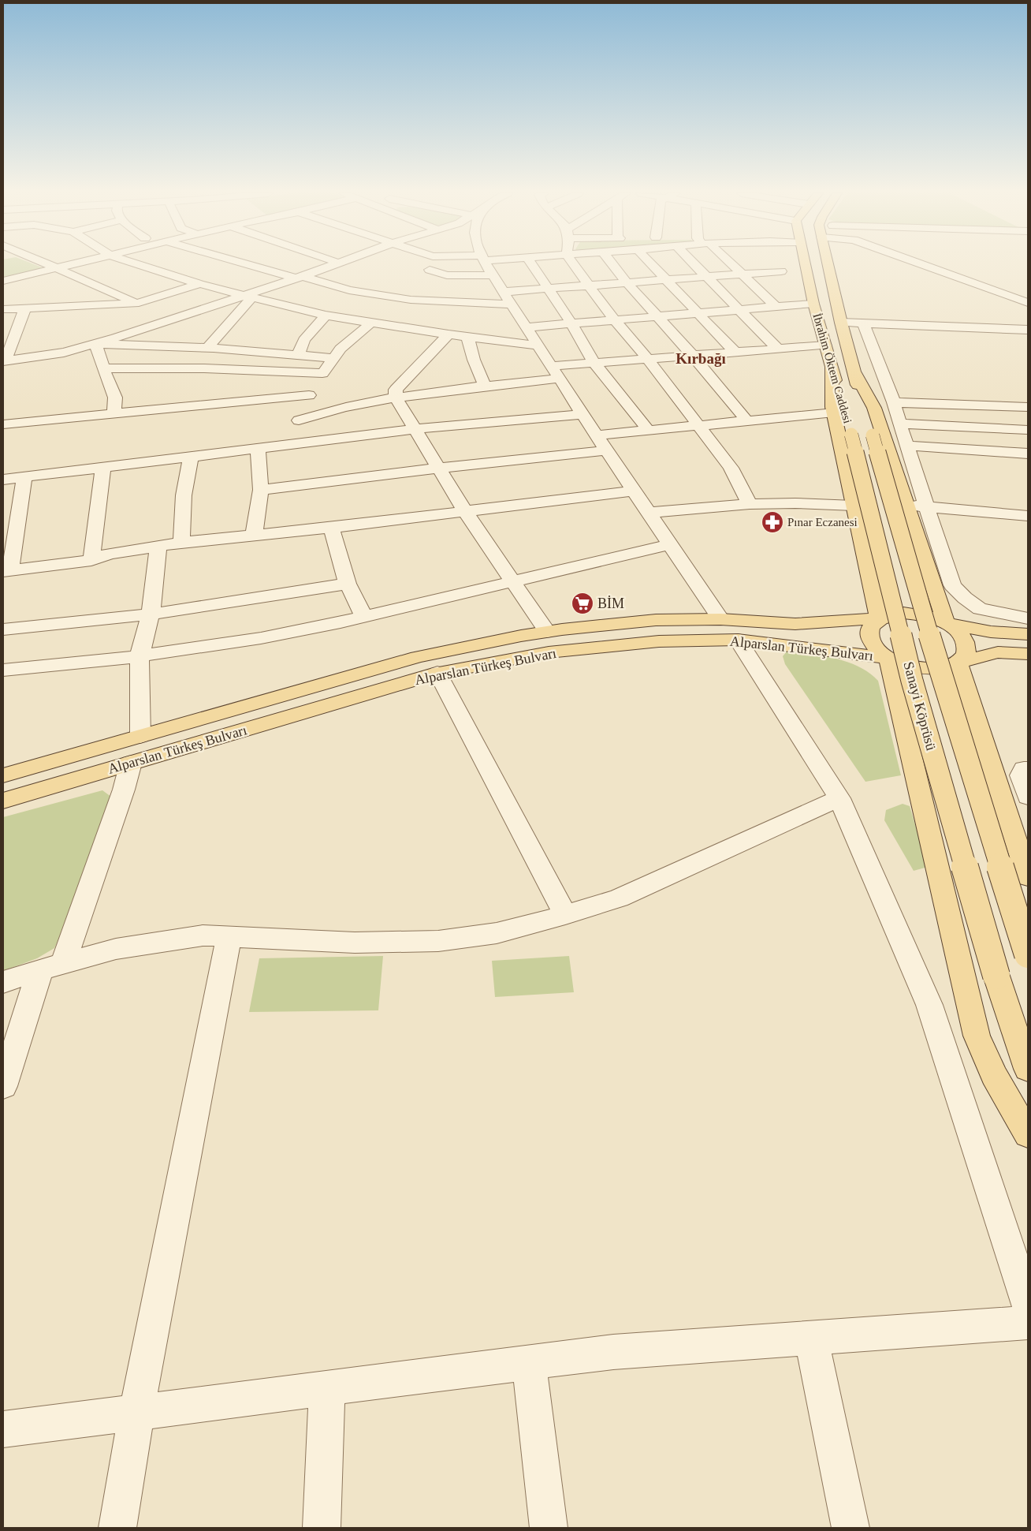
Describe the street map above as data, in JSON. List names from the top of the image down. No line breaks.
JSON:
{"streets":{"main road":["İbrahim Öktem Caddesi","Alparslan Türkeş Bulvarı","Sanayi Köprüsü"]},"crossings":[["İbrahim Öktem Caddesi","Sanayi Köprüsü"]],"districts":["Kırbağı"],"places":{"pharmacy":["Pınar Eczanesi"],"supermarket":["BİM"]}}
